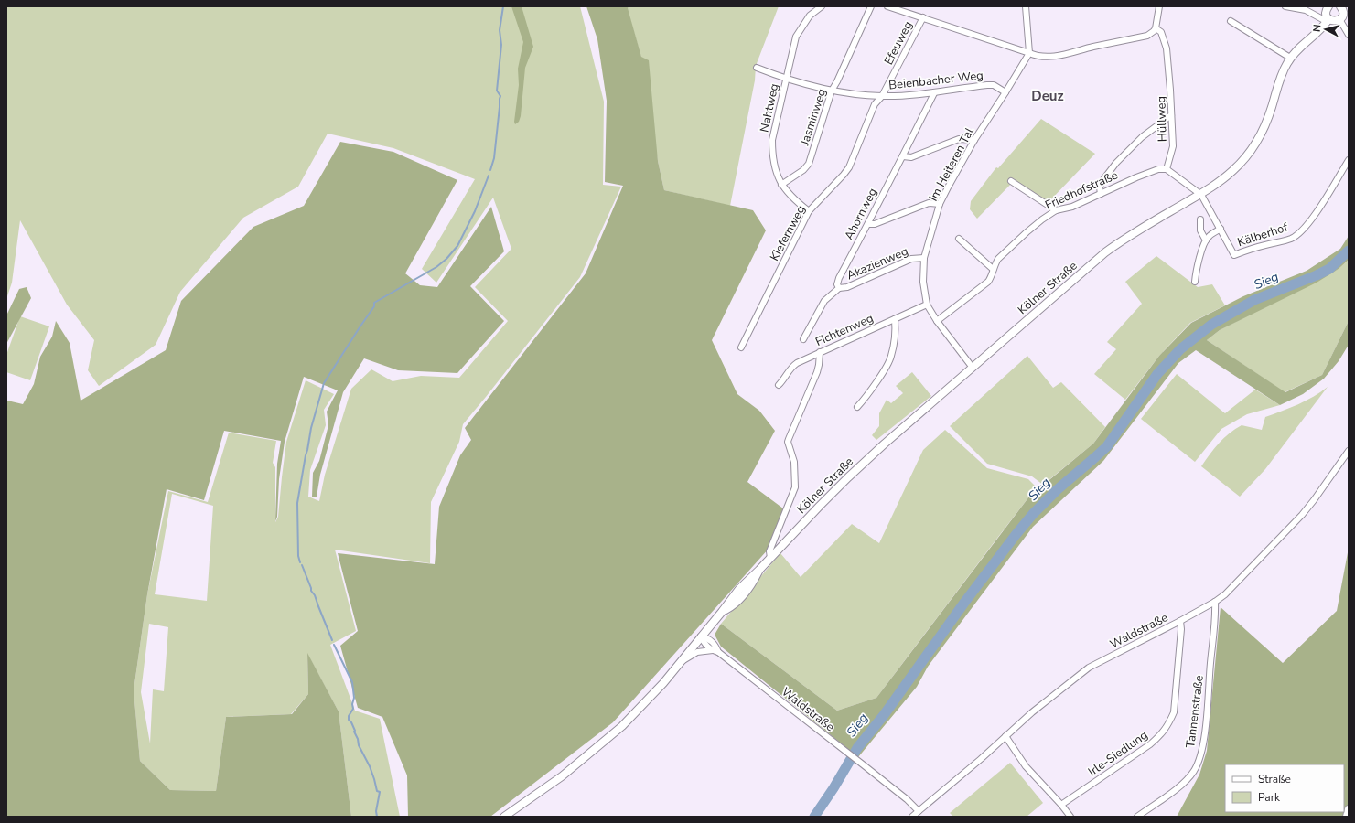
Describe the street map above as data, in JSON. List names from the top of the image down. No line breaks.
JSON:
{"streets":{"main road":["Kölner Straße"],"street":["Efeuweg","Beienbacher Weg","Nahtweg","Jasminweg","Hüllweg","Im Heiteren Tal","Friedhofstraße","Ahornweg","Kiefernweg","Kälberhof","Akazienweg","Fichtenweg","Waldstraße","Tannenstraße","Irle-Siedlung"]},"crossings":[["Efeuweg","Beienbacher Weg"],["Efeuweg","Kiefernweg"],["Beienbacher Weg","Nahtweg"],["Beienbacher Weg","Jasminweg"],["Beienbacher Weg","Im Heiteren Tal"],["Beienbacher Weg","Ahornweg"],["Beienbacher Weg","Kiefernweg"],["Nahtweg","Jasminweg"],["Nahtweg","Kiefernweg"],["Hüllweg","Friedhofstraße"],["Im Heiteren Tal","Friedhofstraße"],["Im Heiteren Tal","Akazienweg"],["Im Heiteren Tal","Kölner Straße"],["Im Heiteren Tal","Fichtenweg"],["Ahornweg","Akazienweg"],["Kälberhof","Kölner Straße"],["Kölner Straße","Waldstraße"],["Waldstraße","Tannenstraße"],["Waldstraße","Irle-Siedlung"]],"districts":["Deuz"],"water":["Sieg"],"legend":["Straße","Park"],"north":"left"}
